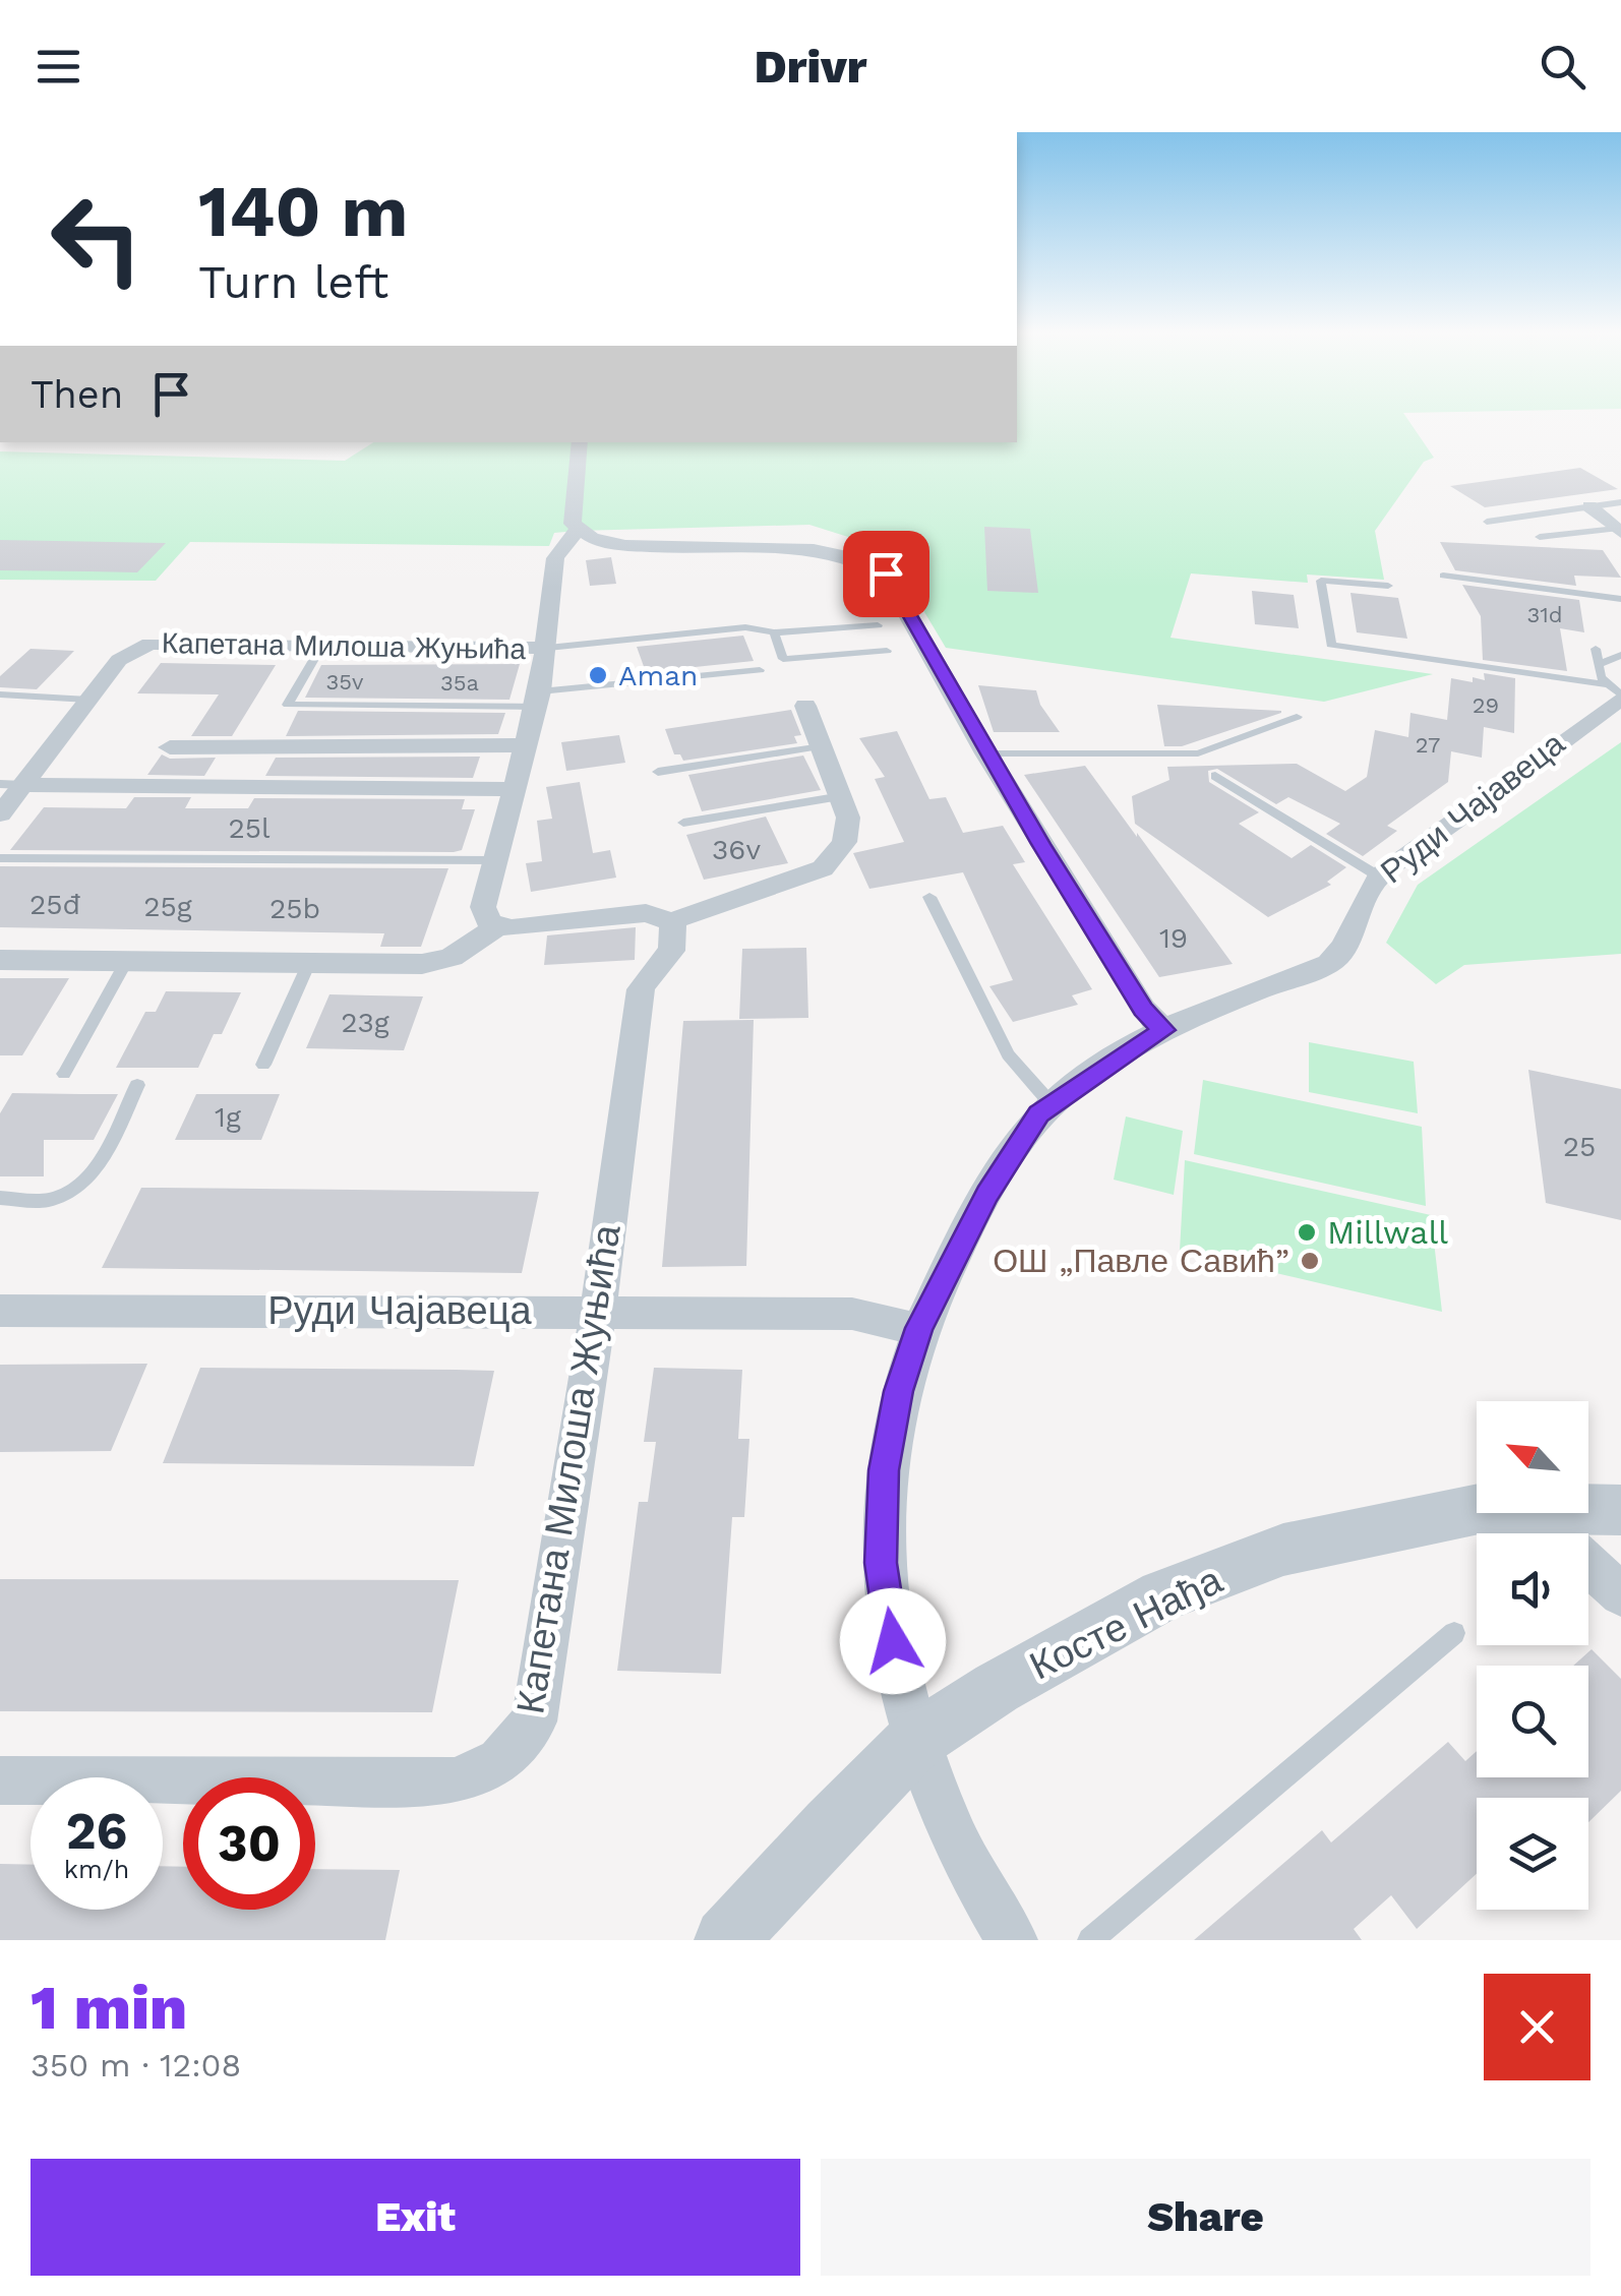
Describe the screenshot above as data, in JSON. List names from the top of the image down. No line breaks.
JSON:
{"streets":{"street":["Капетана Милоша Жуњића","Руди Чајавеца","Косте Нађа"]},"crossings":[["Капетана Милоша Жуњића","Руди Чајавеца"],["Руди Чајавеца","Косте Нађа"]],"places":["Aman","Millwall","ОШ „Павле Савић”"],"house_numbers":["31d","35v","35a","29","27","25l","36v","25đ","25g","25b","19","23g","1g","25"],"north":"top left","page":{"header":"Drivr","turn":["140 m","Turn left"],"then":"Then","speed":"26 km/h","limit":"30","heading":["1 min","350 m · 12:08"],"buttons":["Exit","Share"]}}
